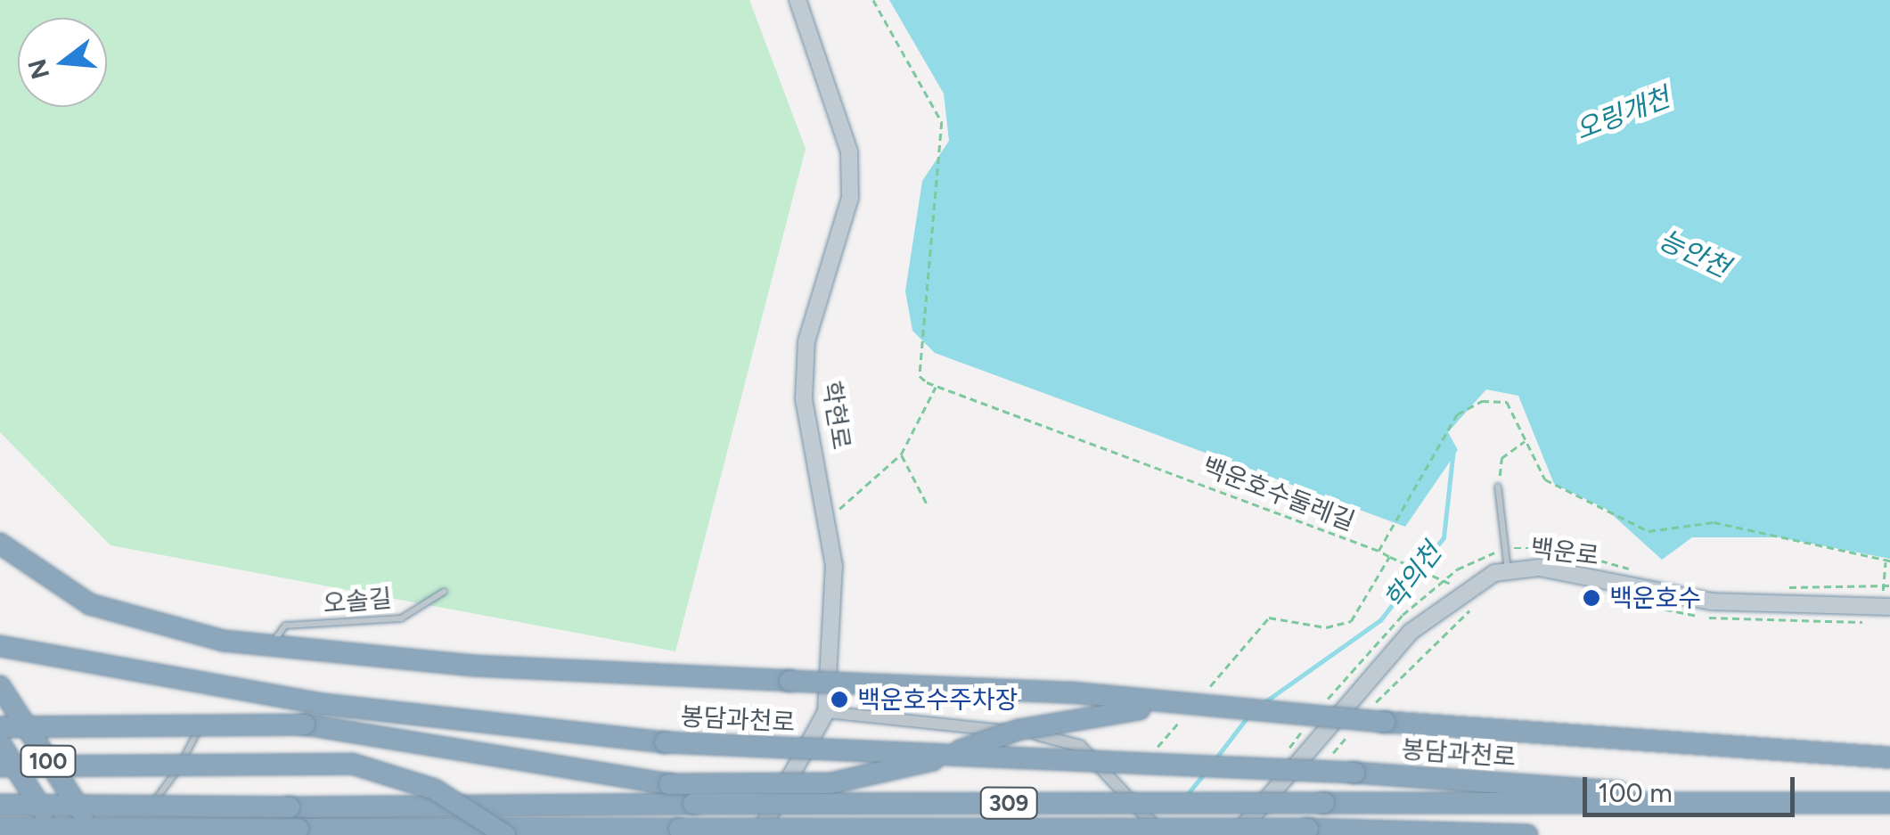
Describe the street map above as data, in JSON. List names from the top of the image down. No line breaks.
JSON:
{"streets":{"highway":["봉담과천로","100","309"],"street":["학현로","백운로"],"lane":["오솔길"],"path":["백운호수둘레길"]},"water":["오링개천","능안천","학의천"],"places":["백운호수","백운호수주차장"],"scale_bar":"100 m","north":"left"}
